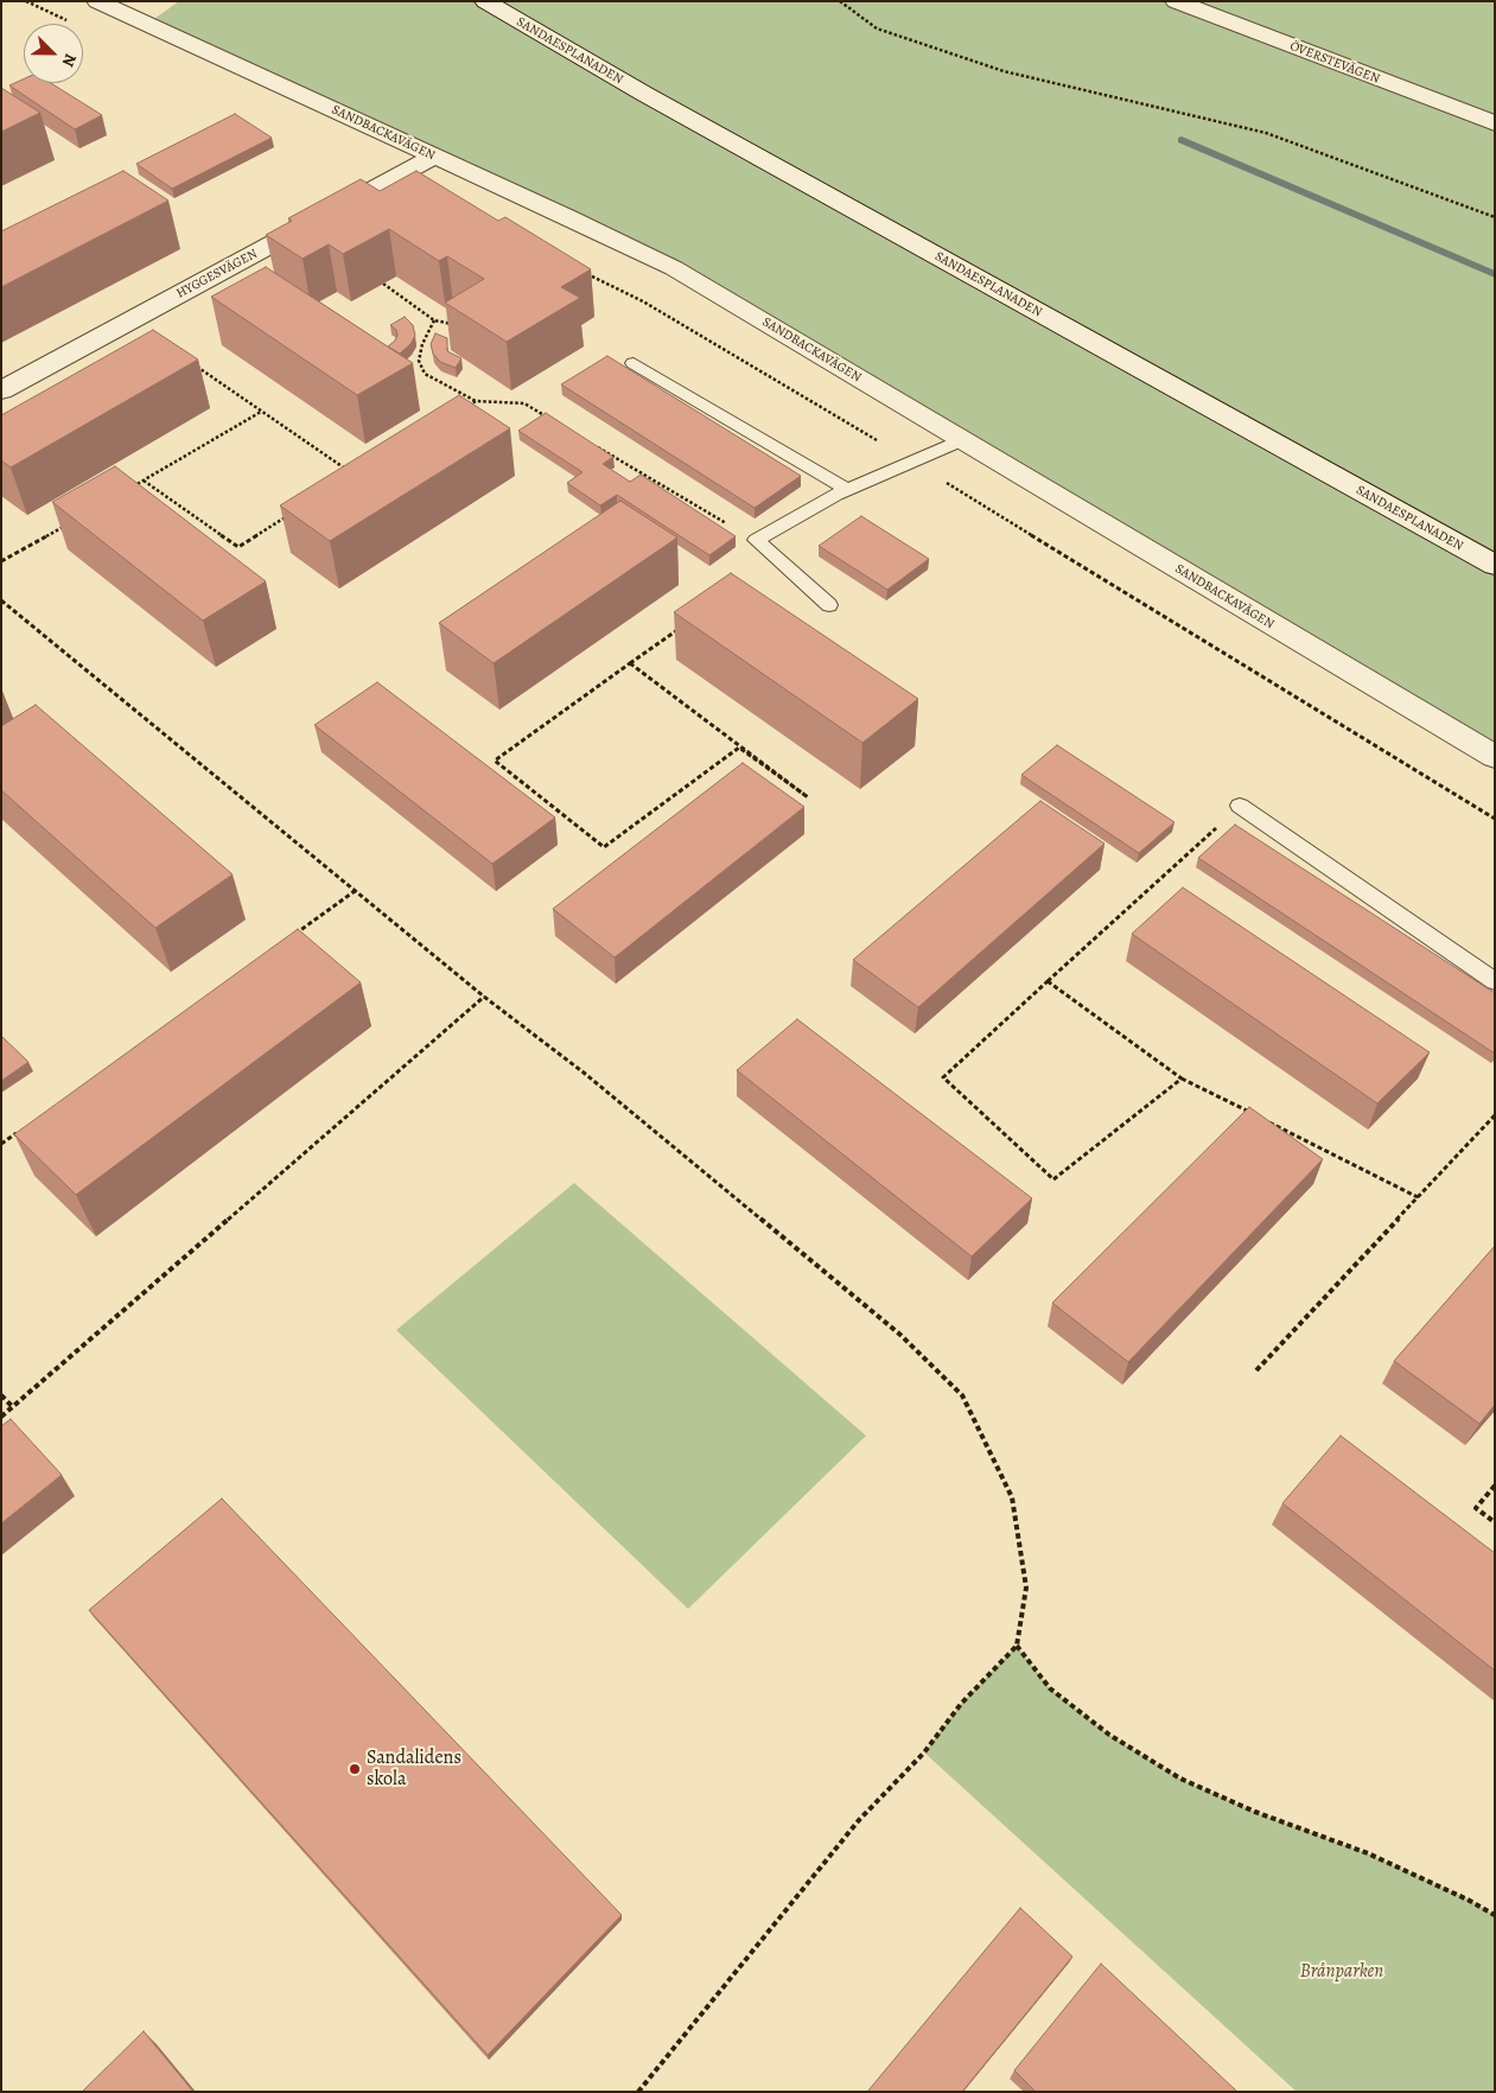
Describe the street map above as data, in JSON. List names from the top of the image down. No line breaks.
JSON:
{"streets":{"street":["SANDAESPLANADEN","ÖVERSTEVÄGEN","SANDBACKAVÄGEN","HYGGESVÄGEN"]},"crossings":[["SANDBACKAVÄGEN","HYGGESVÄGEN"]],"parks":["Brånparken"],"places":["Sandalidens skola"],"north":"bottom right"}
